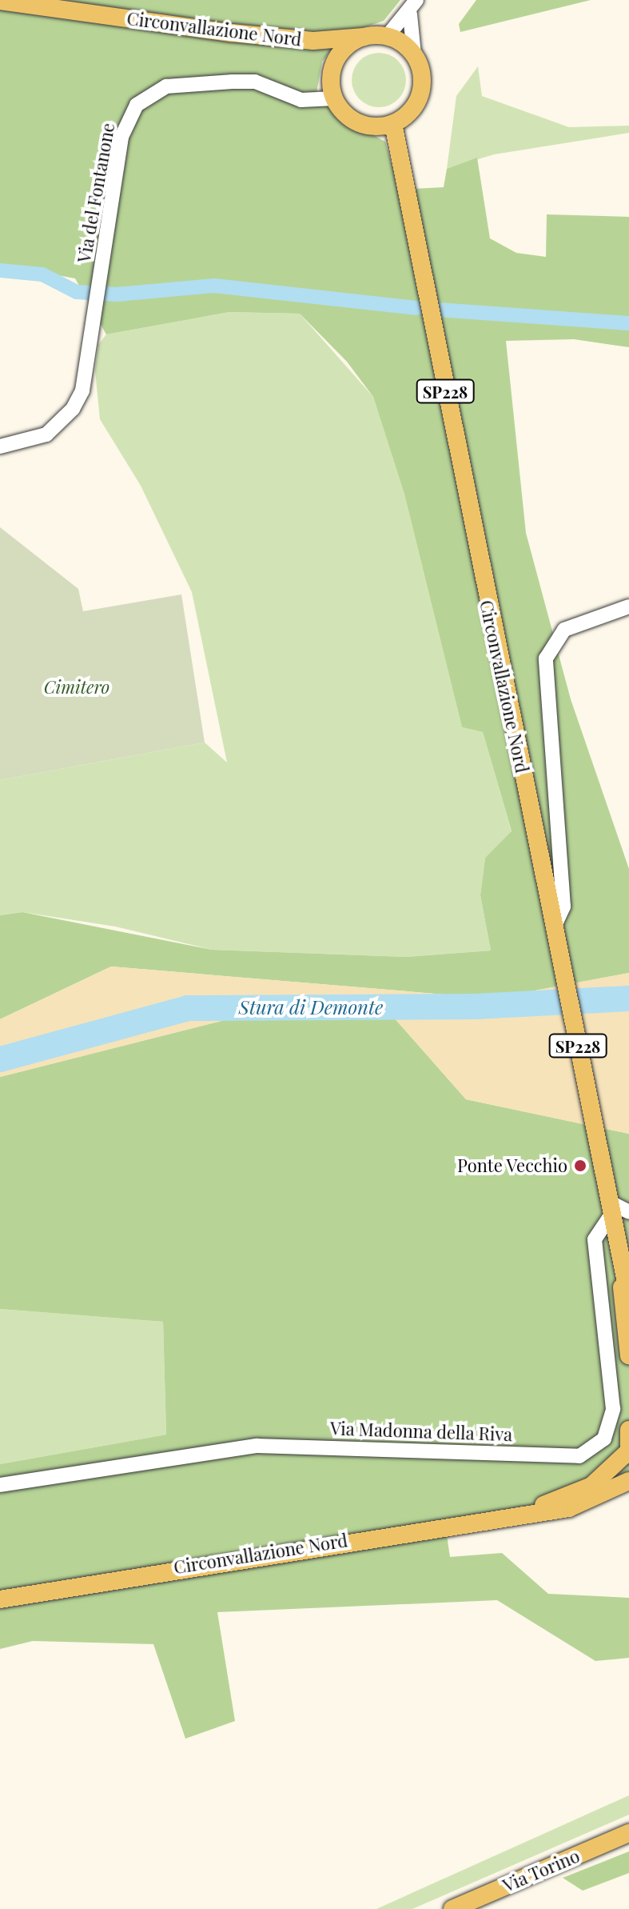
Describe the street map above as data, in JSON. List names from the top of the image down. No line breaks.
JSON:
{"streets":{"main road":["Circonvallazione Nord","SP228","Via Torino"],"street":["Via del Fontanone","Via Madonna della Riva"]},"crossings":[["Circonvallazione Nord","Via del Fontanone"],["Circonvallazione Nord","Via Madonna della Riva"]],"water":["Stura di Demonte"],"parks":["Cimitero"],"places":["Ponte Vecchio"]}
